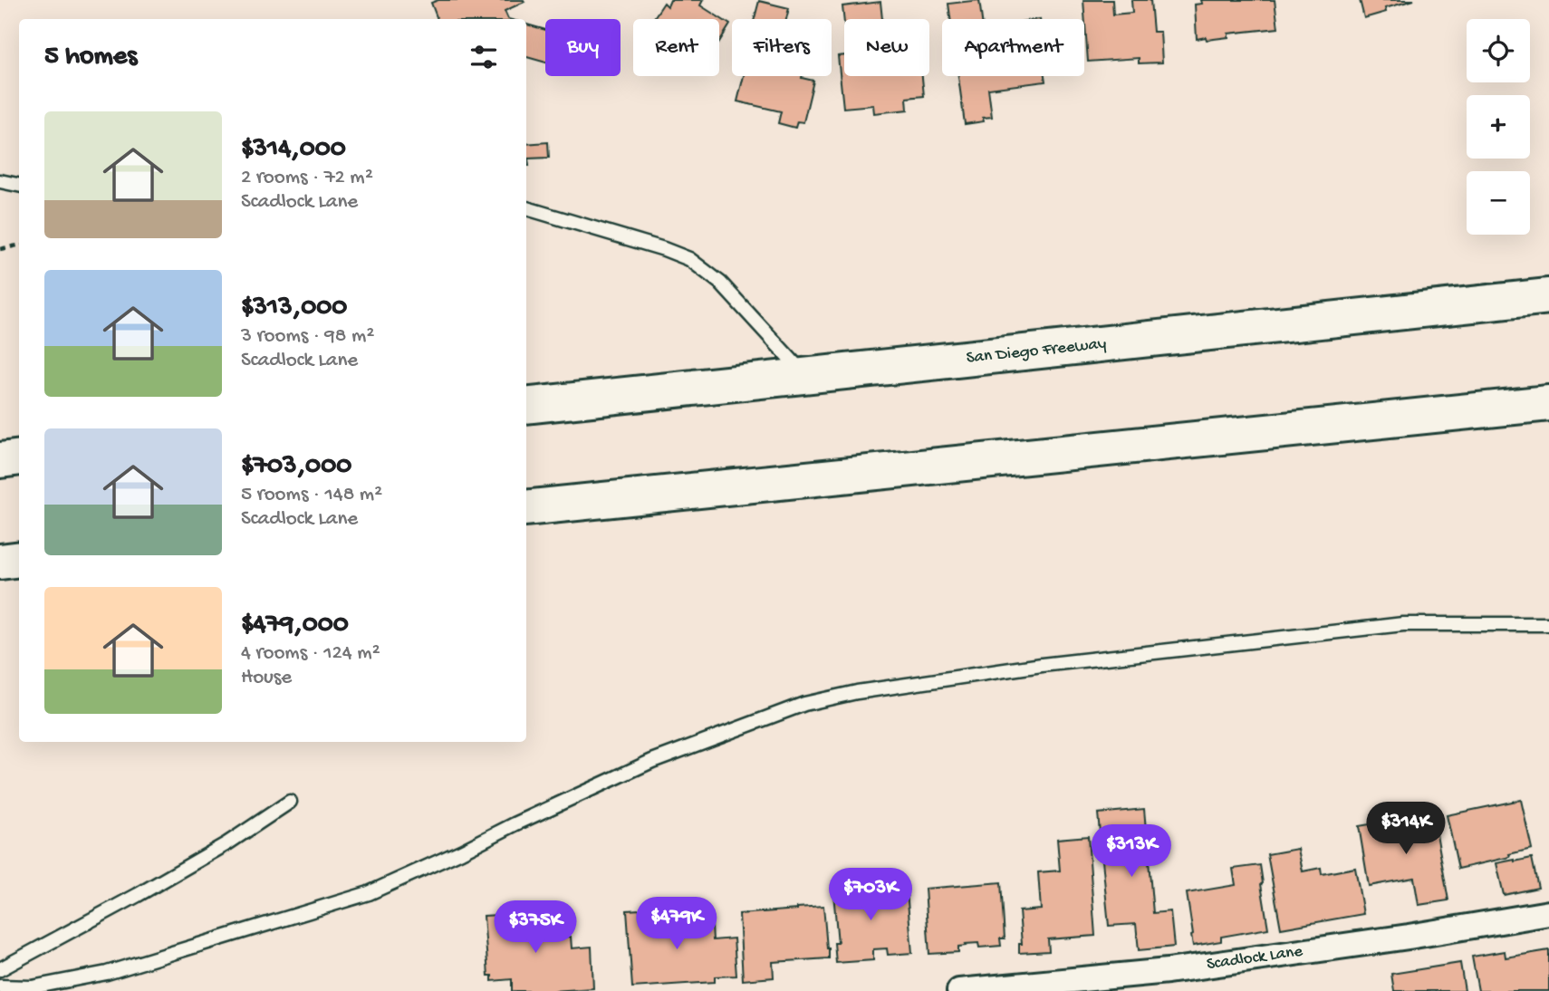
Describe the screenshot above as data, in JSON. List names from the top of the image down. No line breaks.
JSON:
{"streets":{"highway":["San Diego Freeway"],"street":["Scadlock Lane"]},"page":{"map_buttons":["+","−"],"chip":["Buy","Rent","Filters","New","Apartment"],"heading":"5 homes","list":[{"name":"$314,000","note":"2 rooms · 72 m² · Scadlock Lane"},{"name":"$313,000","note":"3 rooms · 98 m² · Scadlock Lane"},{"name":"$703,000","note":"5 rooms · 148 m² · Scadlock Lane"},{"name":"$479,000","note":"4 rooms · 124 m² · House"}],"price":["$314K","$313K","$703K","$479K","$375K"]}}
